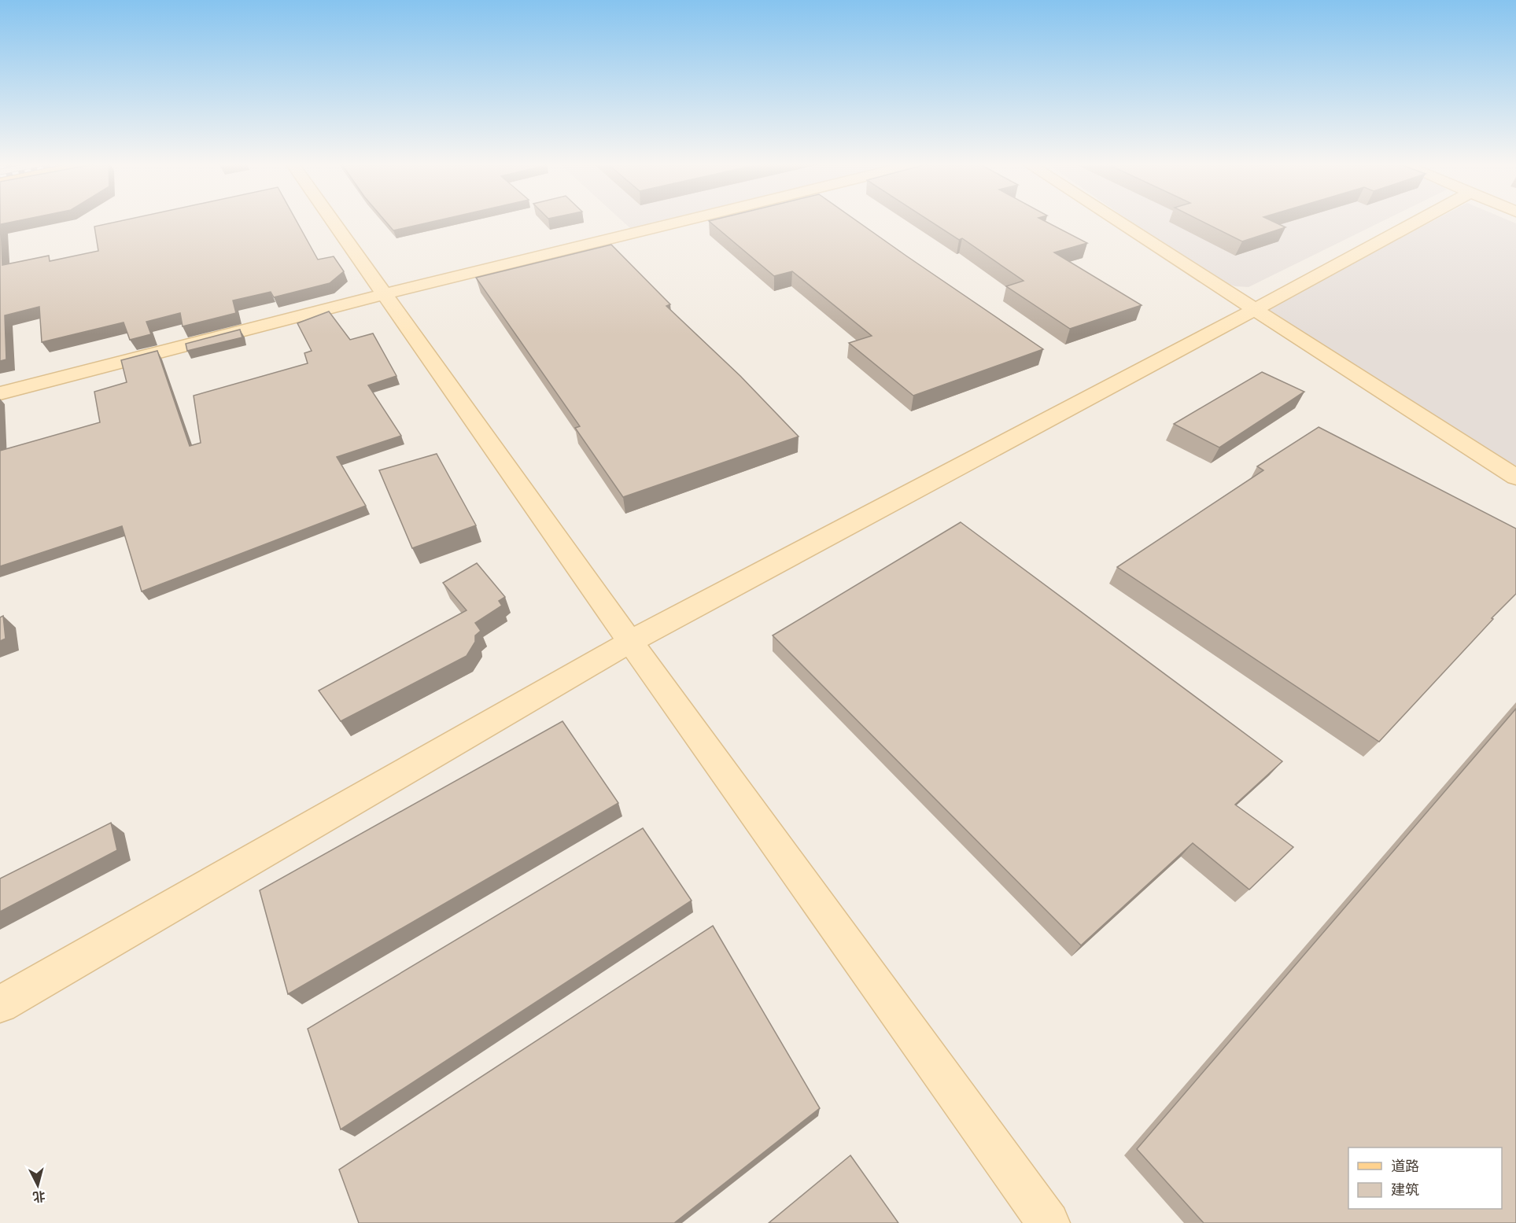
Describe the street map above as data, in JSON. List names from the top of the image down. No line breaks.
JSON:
{"legend":["道路","建筑"],"north":"bottom"}
